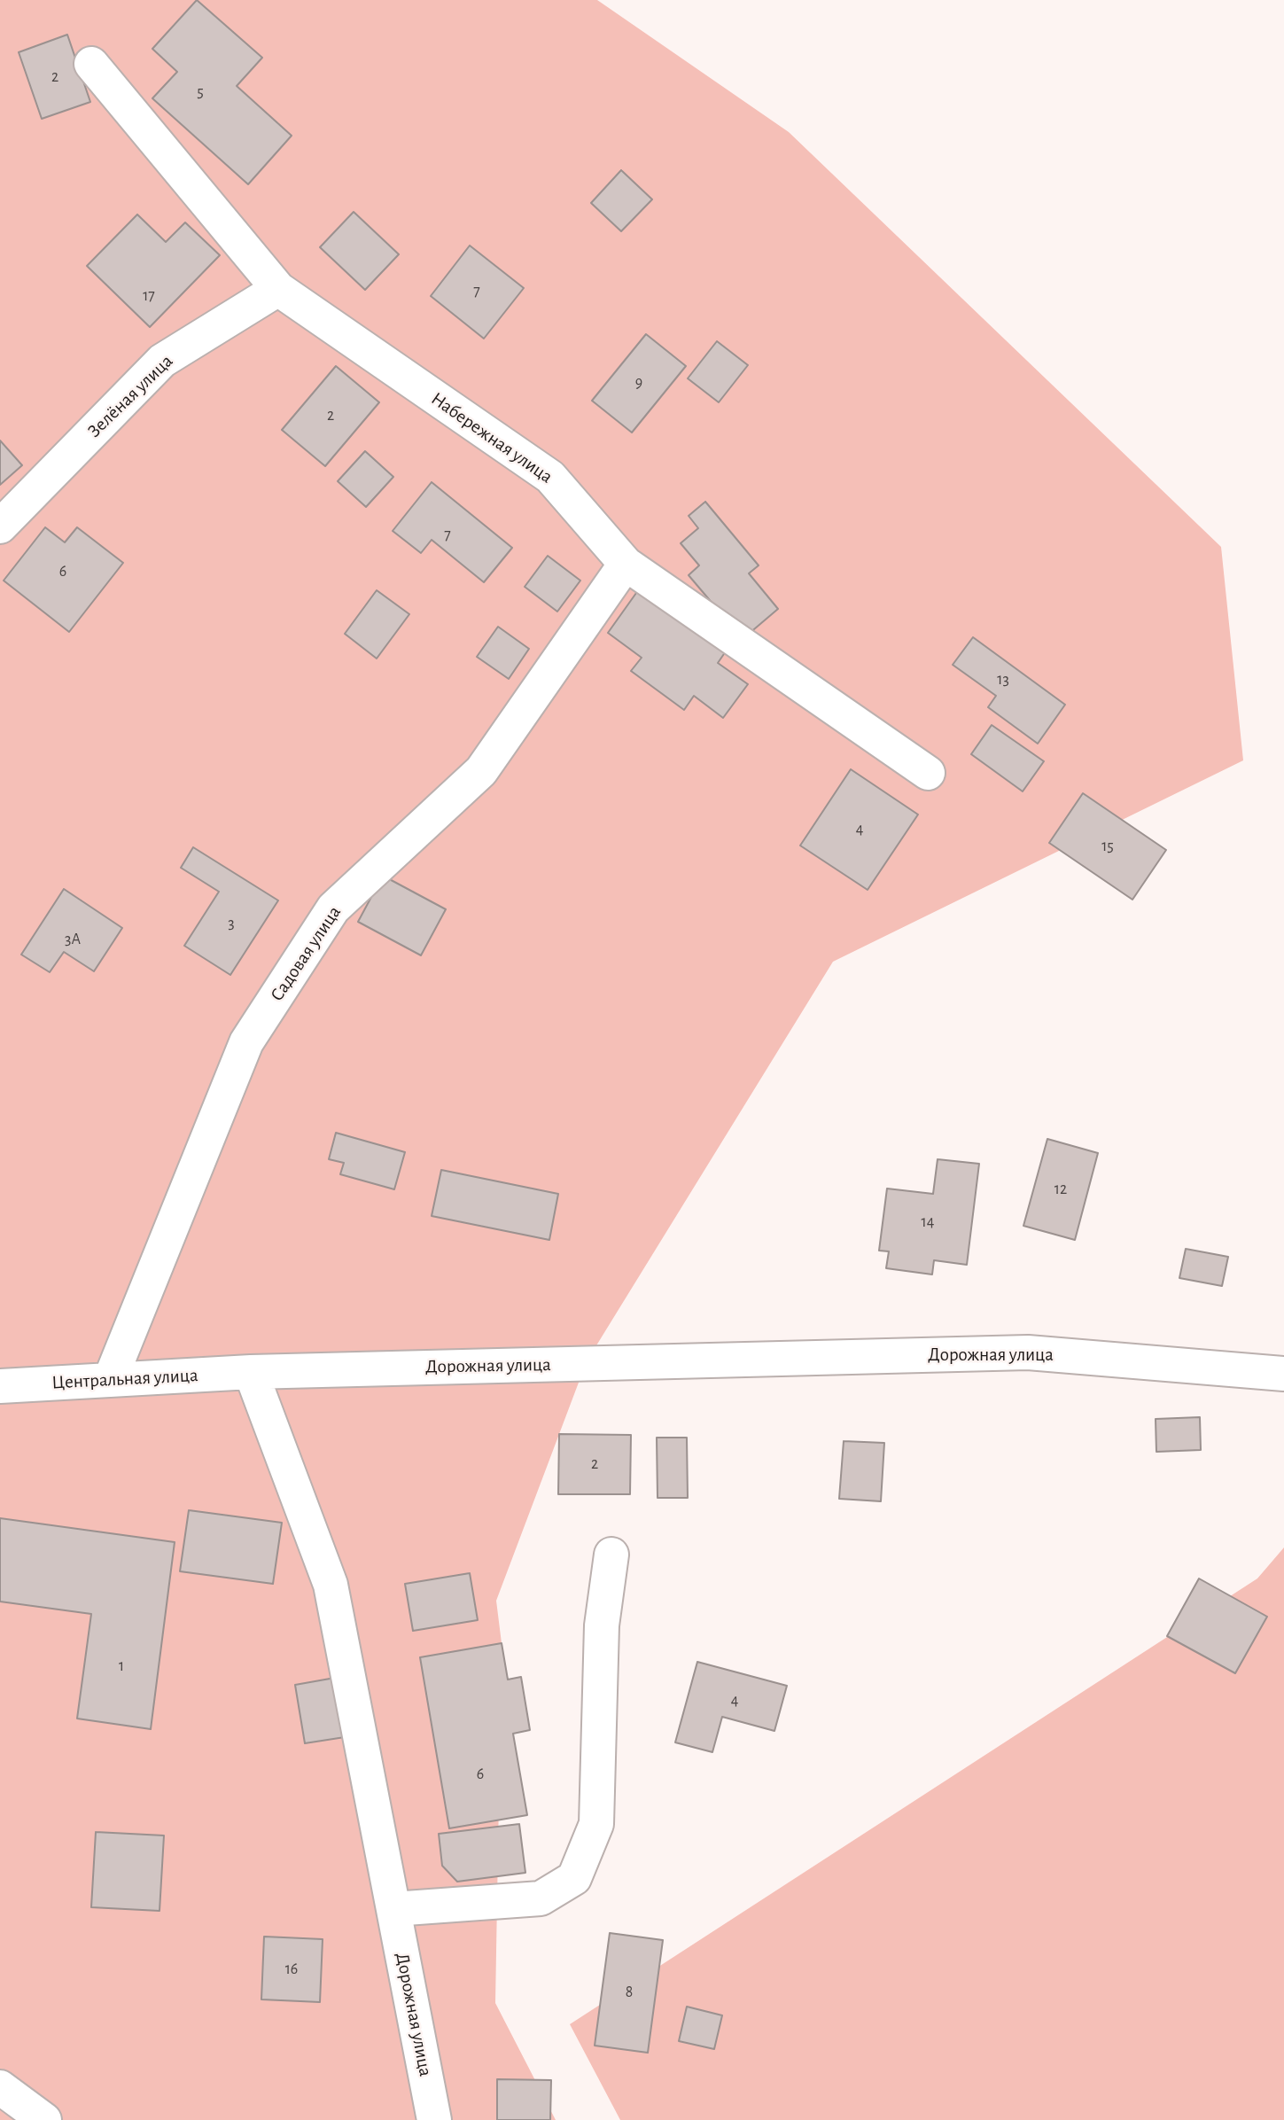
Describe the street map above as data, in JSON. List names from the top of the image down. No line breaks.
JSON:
{"streets":{"street":["Зелёная улица","Набережная улица","Садовая улица","Дорожная улица","Центральная улица"]},"crossings":[["Зелёная улица","Набережная улица"],["Набережная улица","Садовая улица"],["Садовая улица","Центральная улица"],["Дорожная улица","Центральная улица"]],"house_numbers":["2","5","7","17","9","2","7","6","13","4","15","3","3А","12","14","2","1","4","6","16","8"]}
